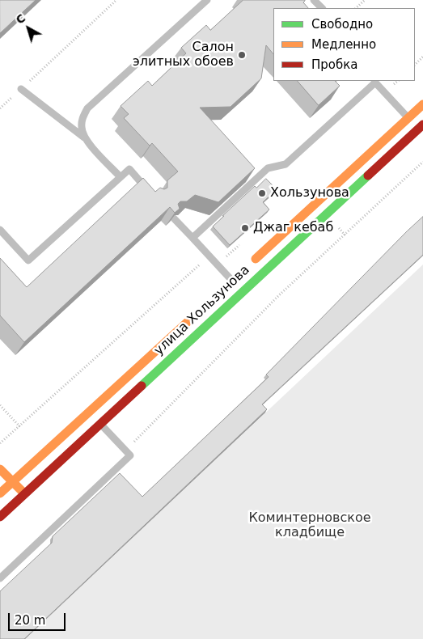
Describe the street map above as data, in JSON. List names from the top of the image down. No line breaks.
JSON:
{"streets":{"main road":["улица Хользунова"]},"parks":["Коминтерновское кладбище"],"places":["Салон элитных обоев","Хользунова","Джаг кебаб"],"legend":["Свободно","Медленно","Пробка"],"scale_bar":"20 m","north":"top left"}
